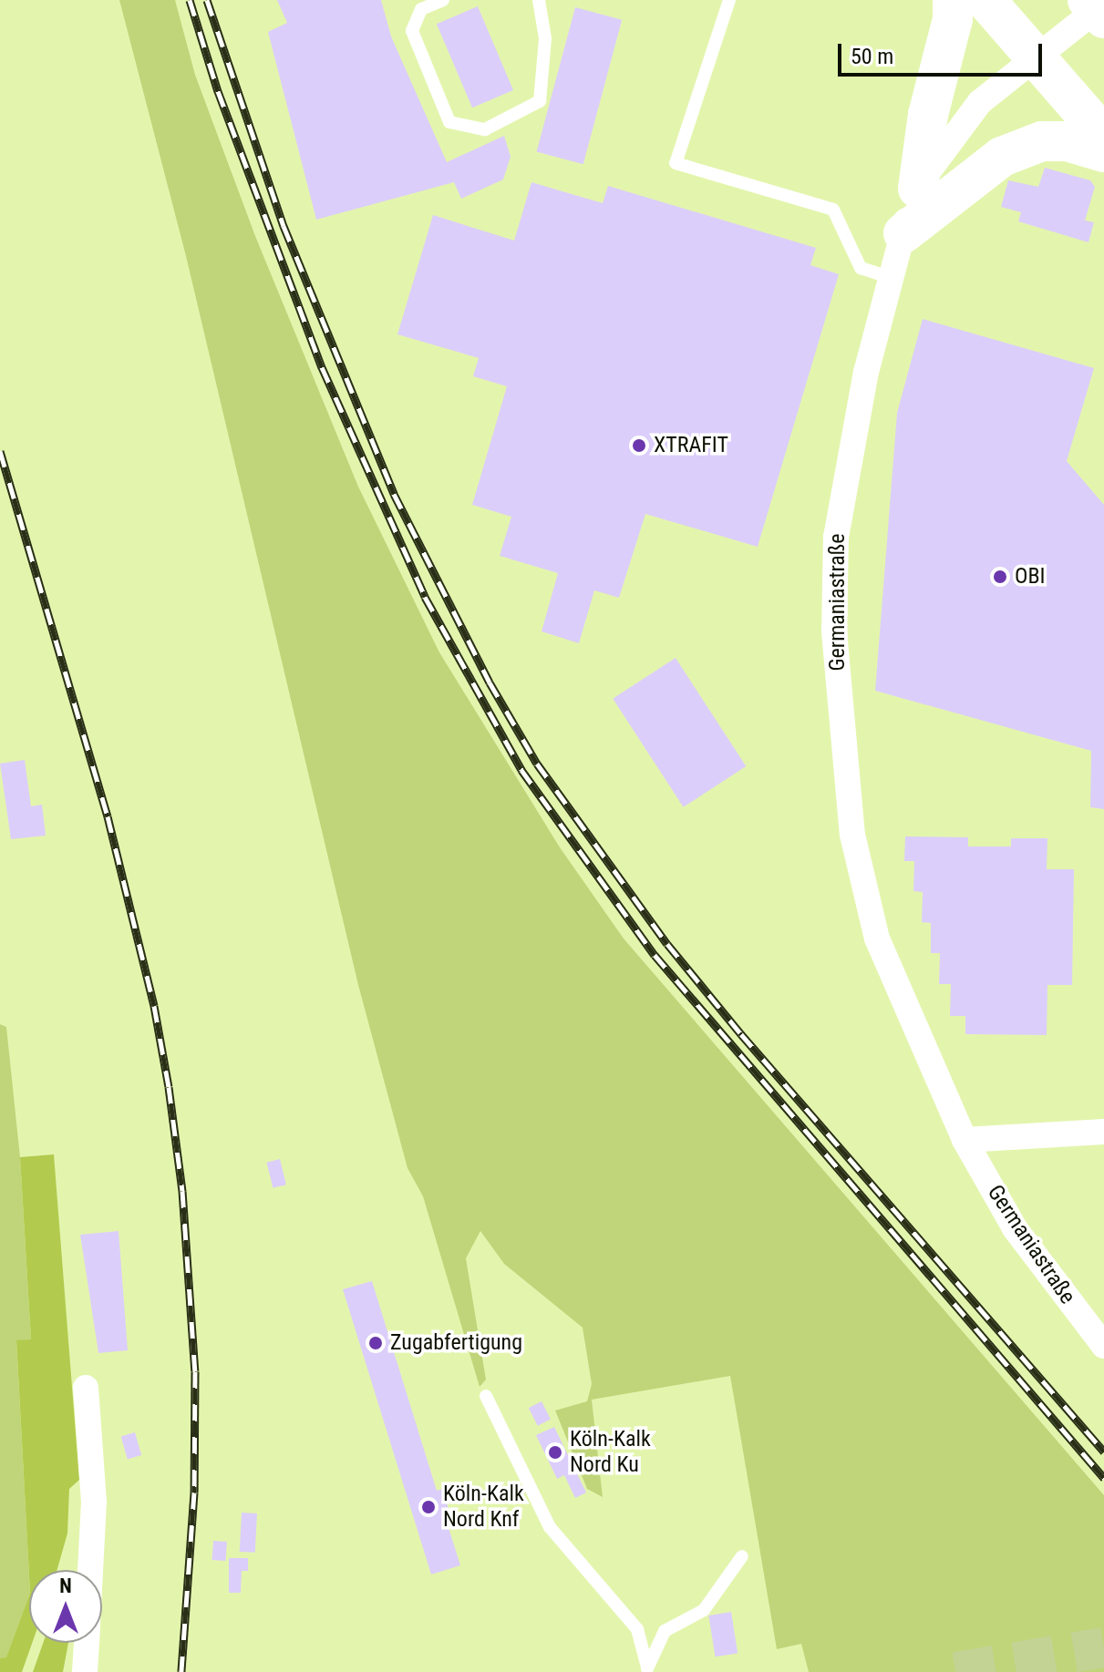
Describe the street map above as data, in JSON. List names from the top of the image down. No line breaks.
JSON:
{"streets":{"street":["Germaniastraße"]},"places":["XTRAFIT","OBI","Zugabfertigung","Köln-Kalk Nord Ku","Köln-Kalk Nord Knf"],"scale_bar":"50 m","north":"top"}
